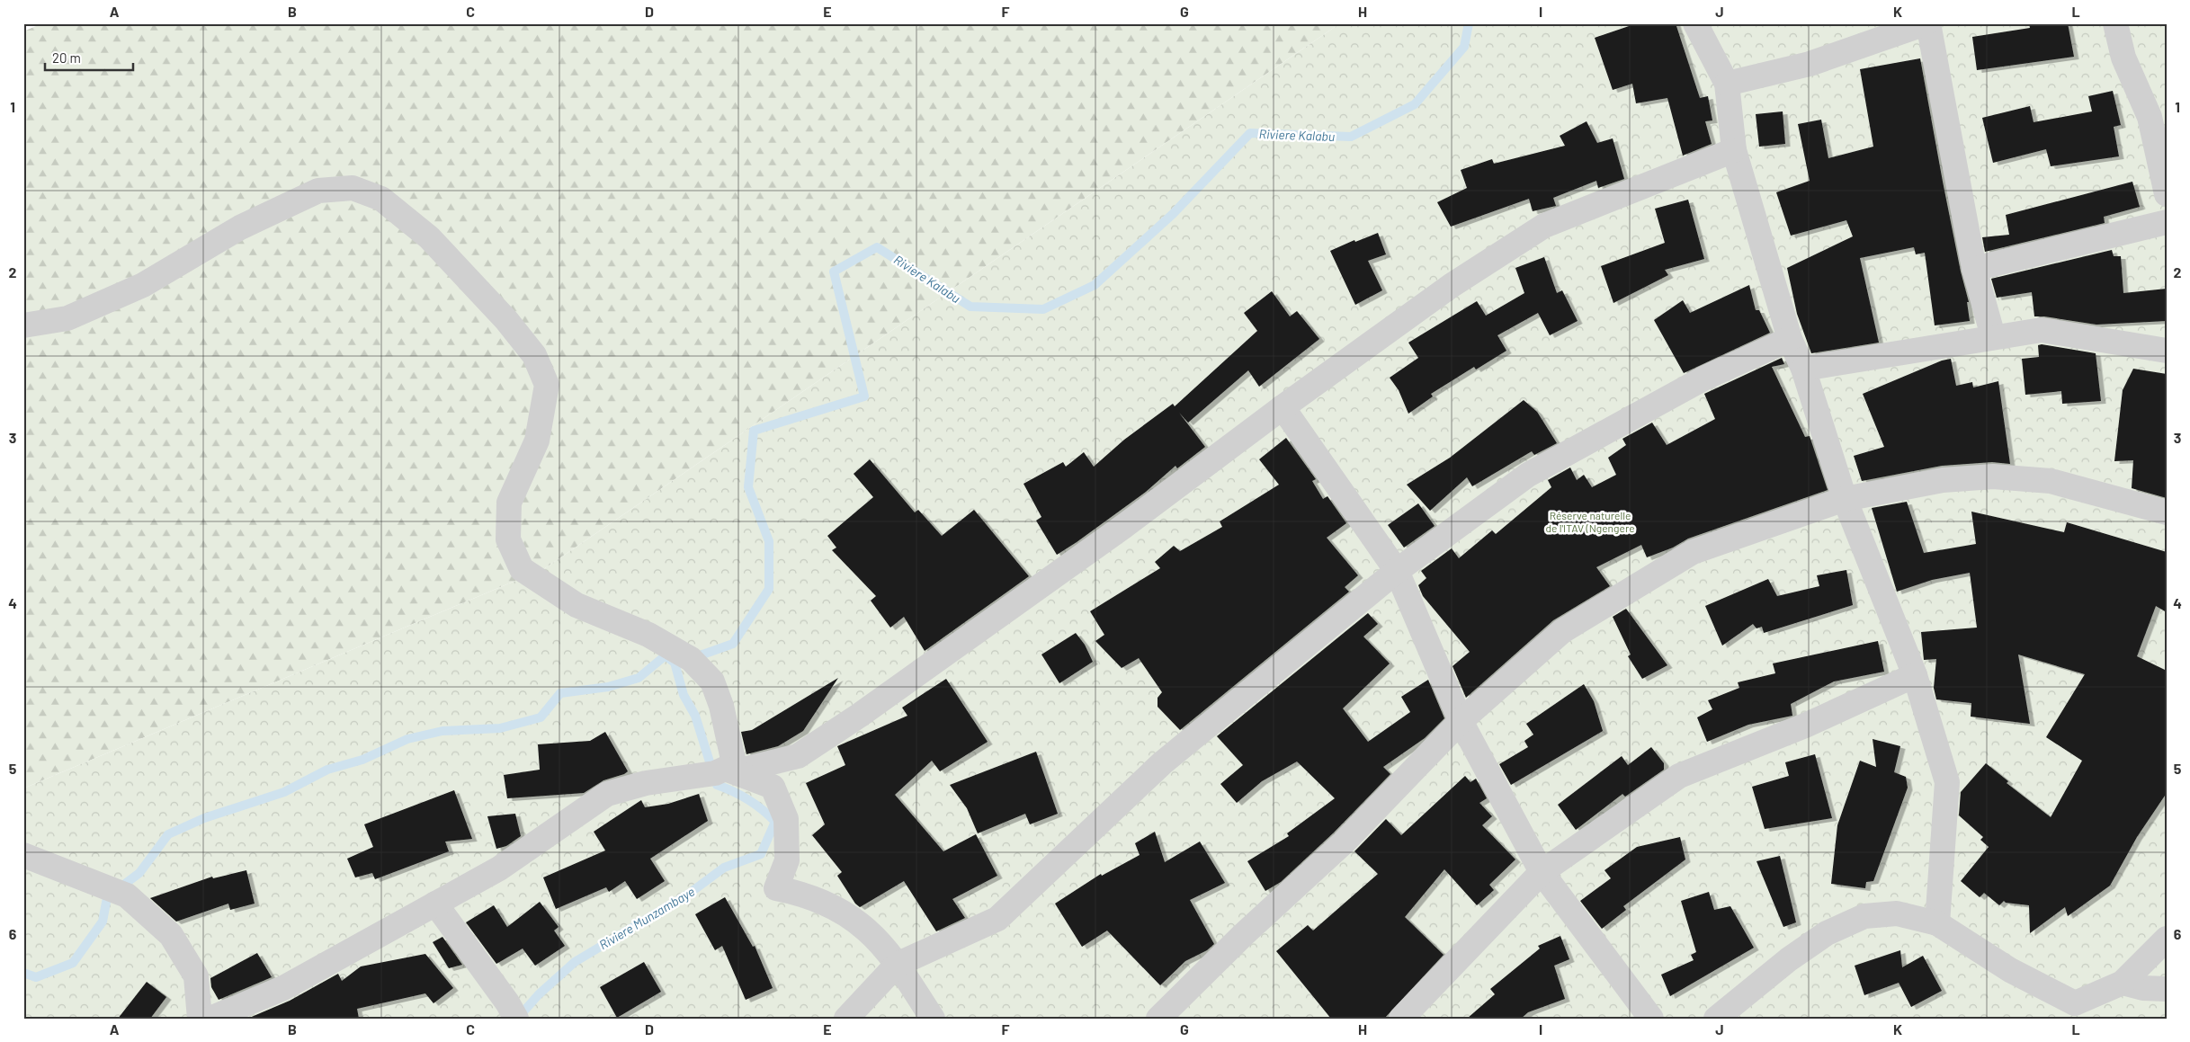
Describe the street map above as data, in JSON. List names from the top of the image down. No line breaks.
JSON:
{"water":["Riviere Kalabu","Riviere Munzambaye"],"parks":["Réserve naturelle de l'ITAV (Ngengere"],"scale_bar":"20 m","grid":{"columns":["A","B","C","D","E","F","G","H","I","J","K","L"],"rows":["1","2","3","4","5","6"]}}
